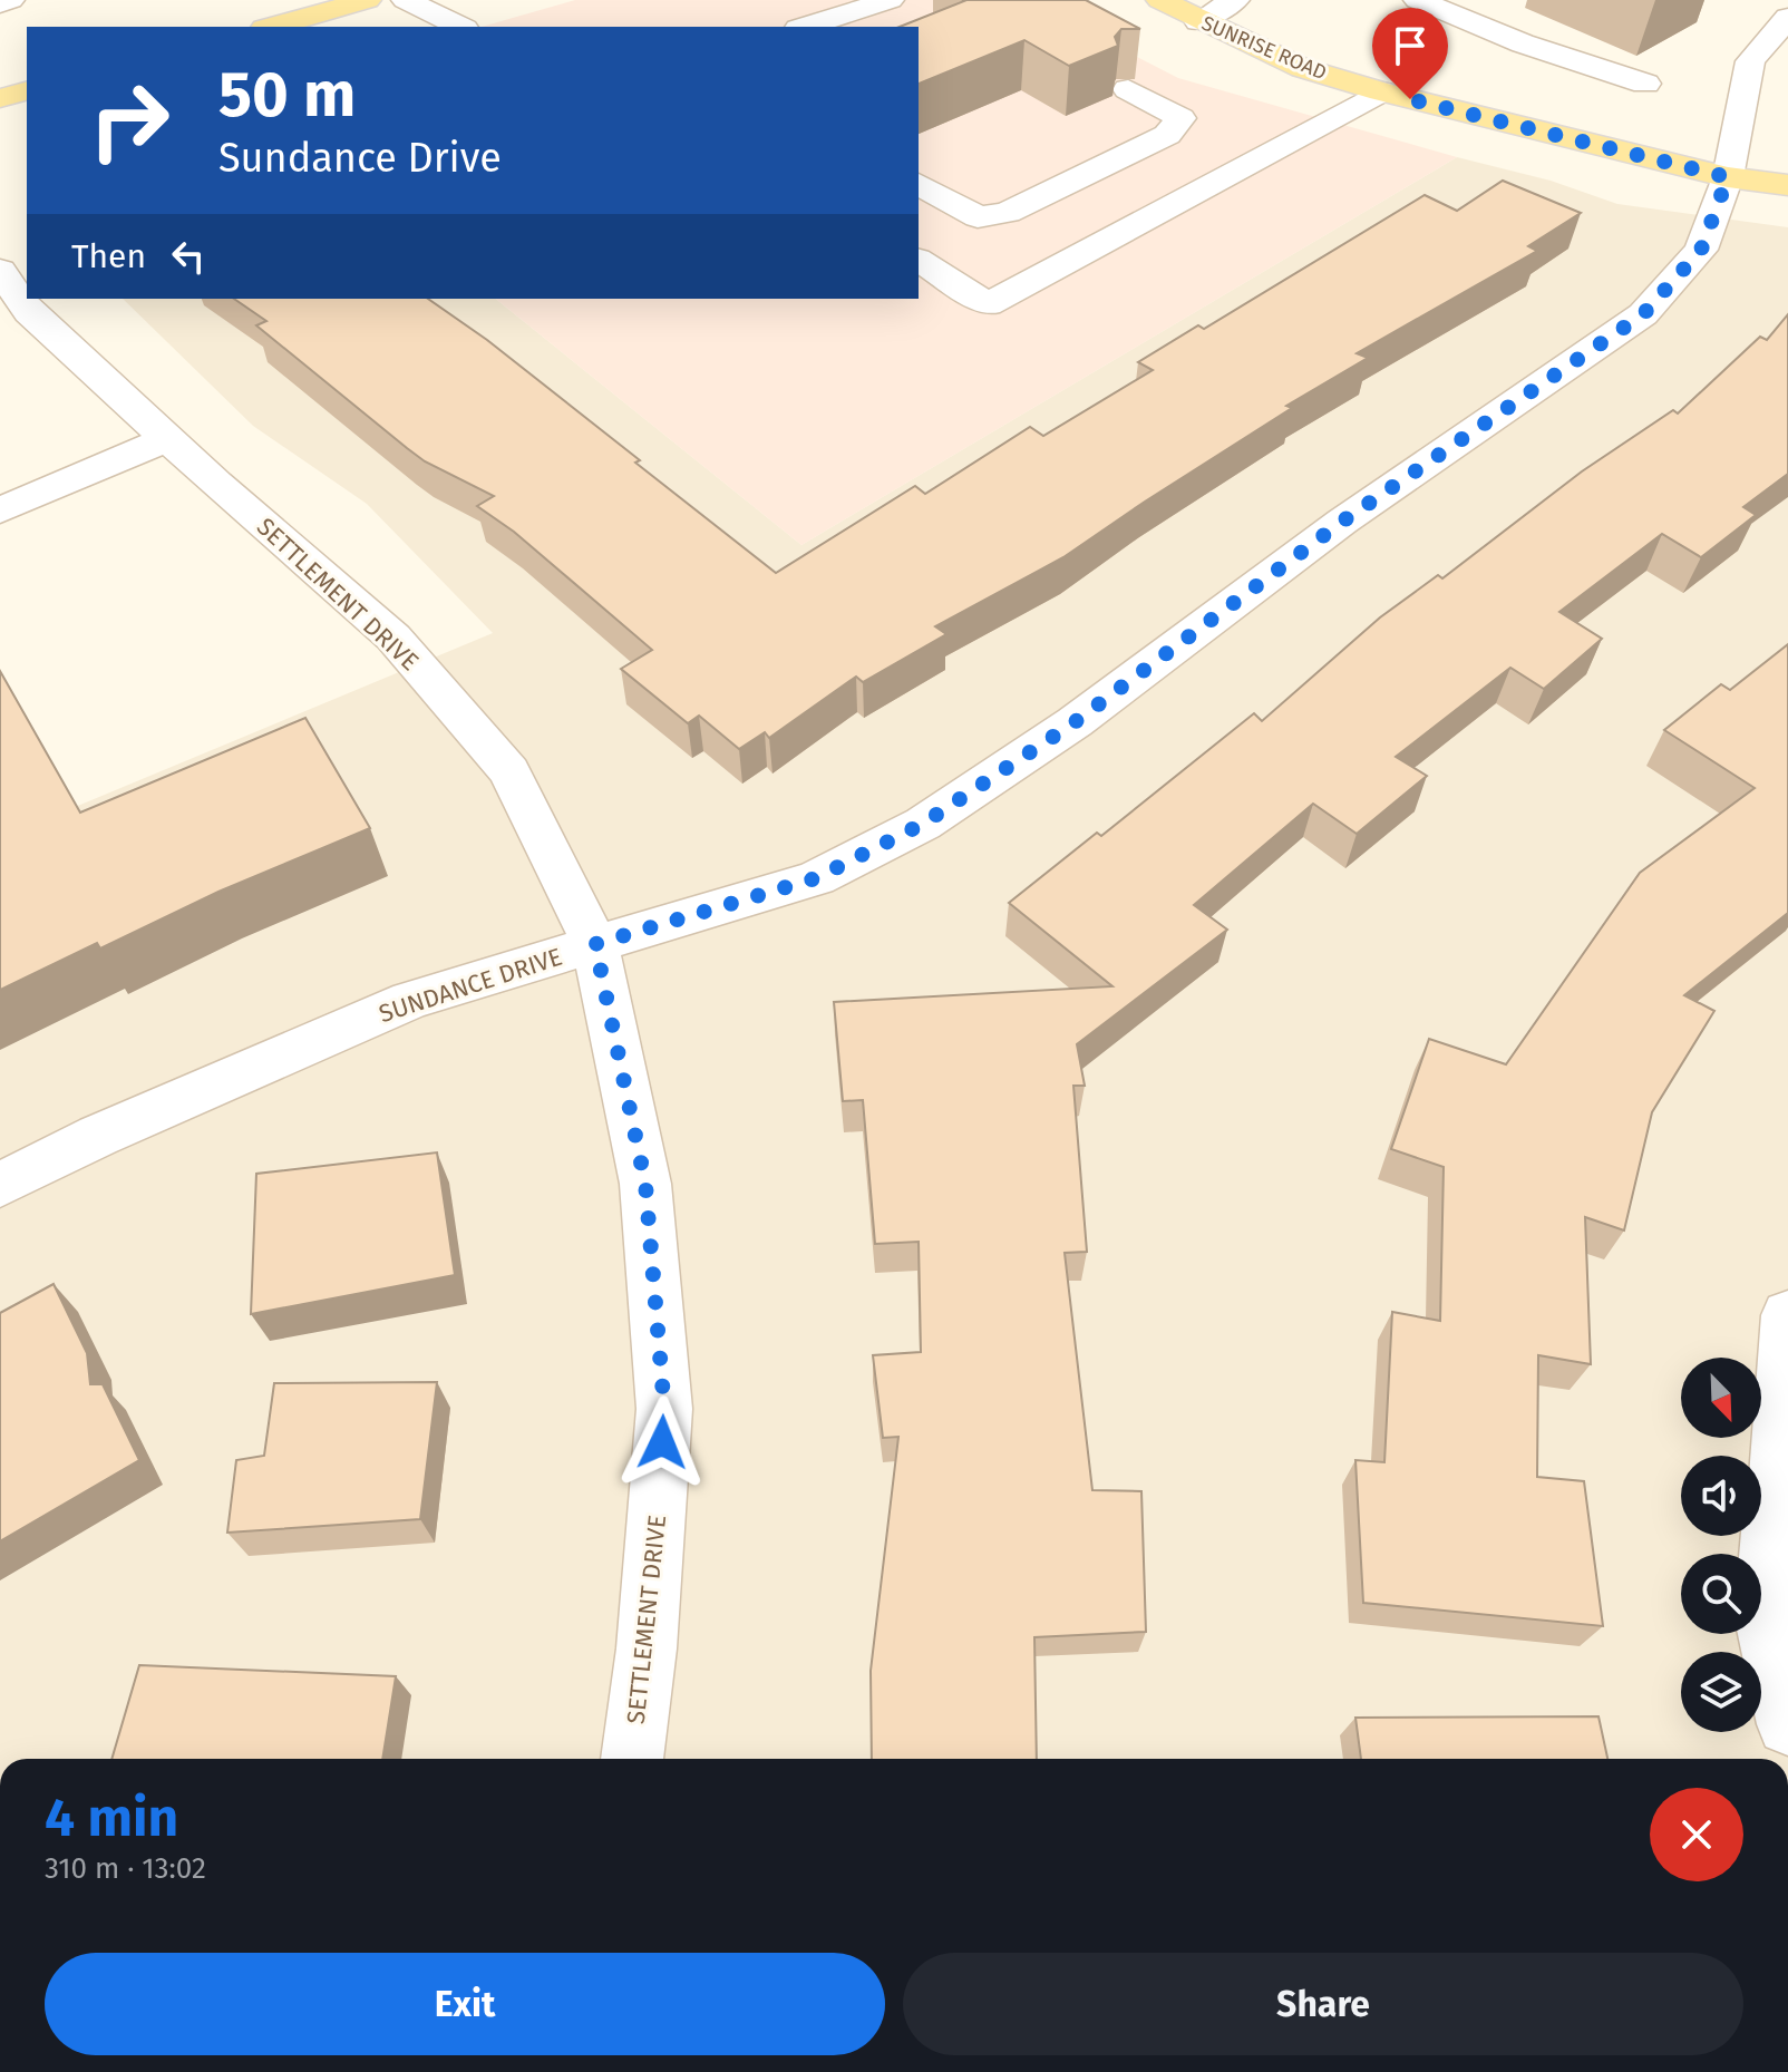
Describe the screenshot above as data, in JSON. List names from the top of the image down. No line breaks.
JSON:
{"streets":{"main road":["SUNRISE ROAD"],"street":["SETTLEMENT DRIVE","SUNDANCE DRIVE"]},"crossings":[["SUNRISE ROAD","SUNDANCE DRIVE"],["SETTLEMENT DRIVE","SUNDANCE DRIVE"]],"north":"bottom right","page":{"turn":["50 m","Sundance Drive"],"then":"Then","heading":["4 min","310 m · 13:02"],"buttons":["Exit","Share"]}}
